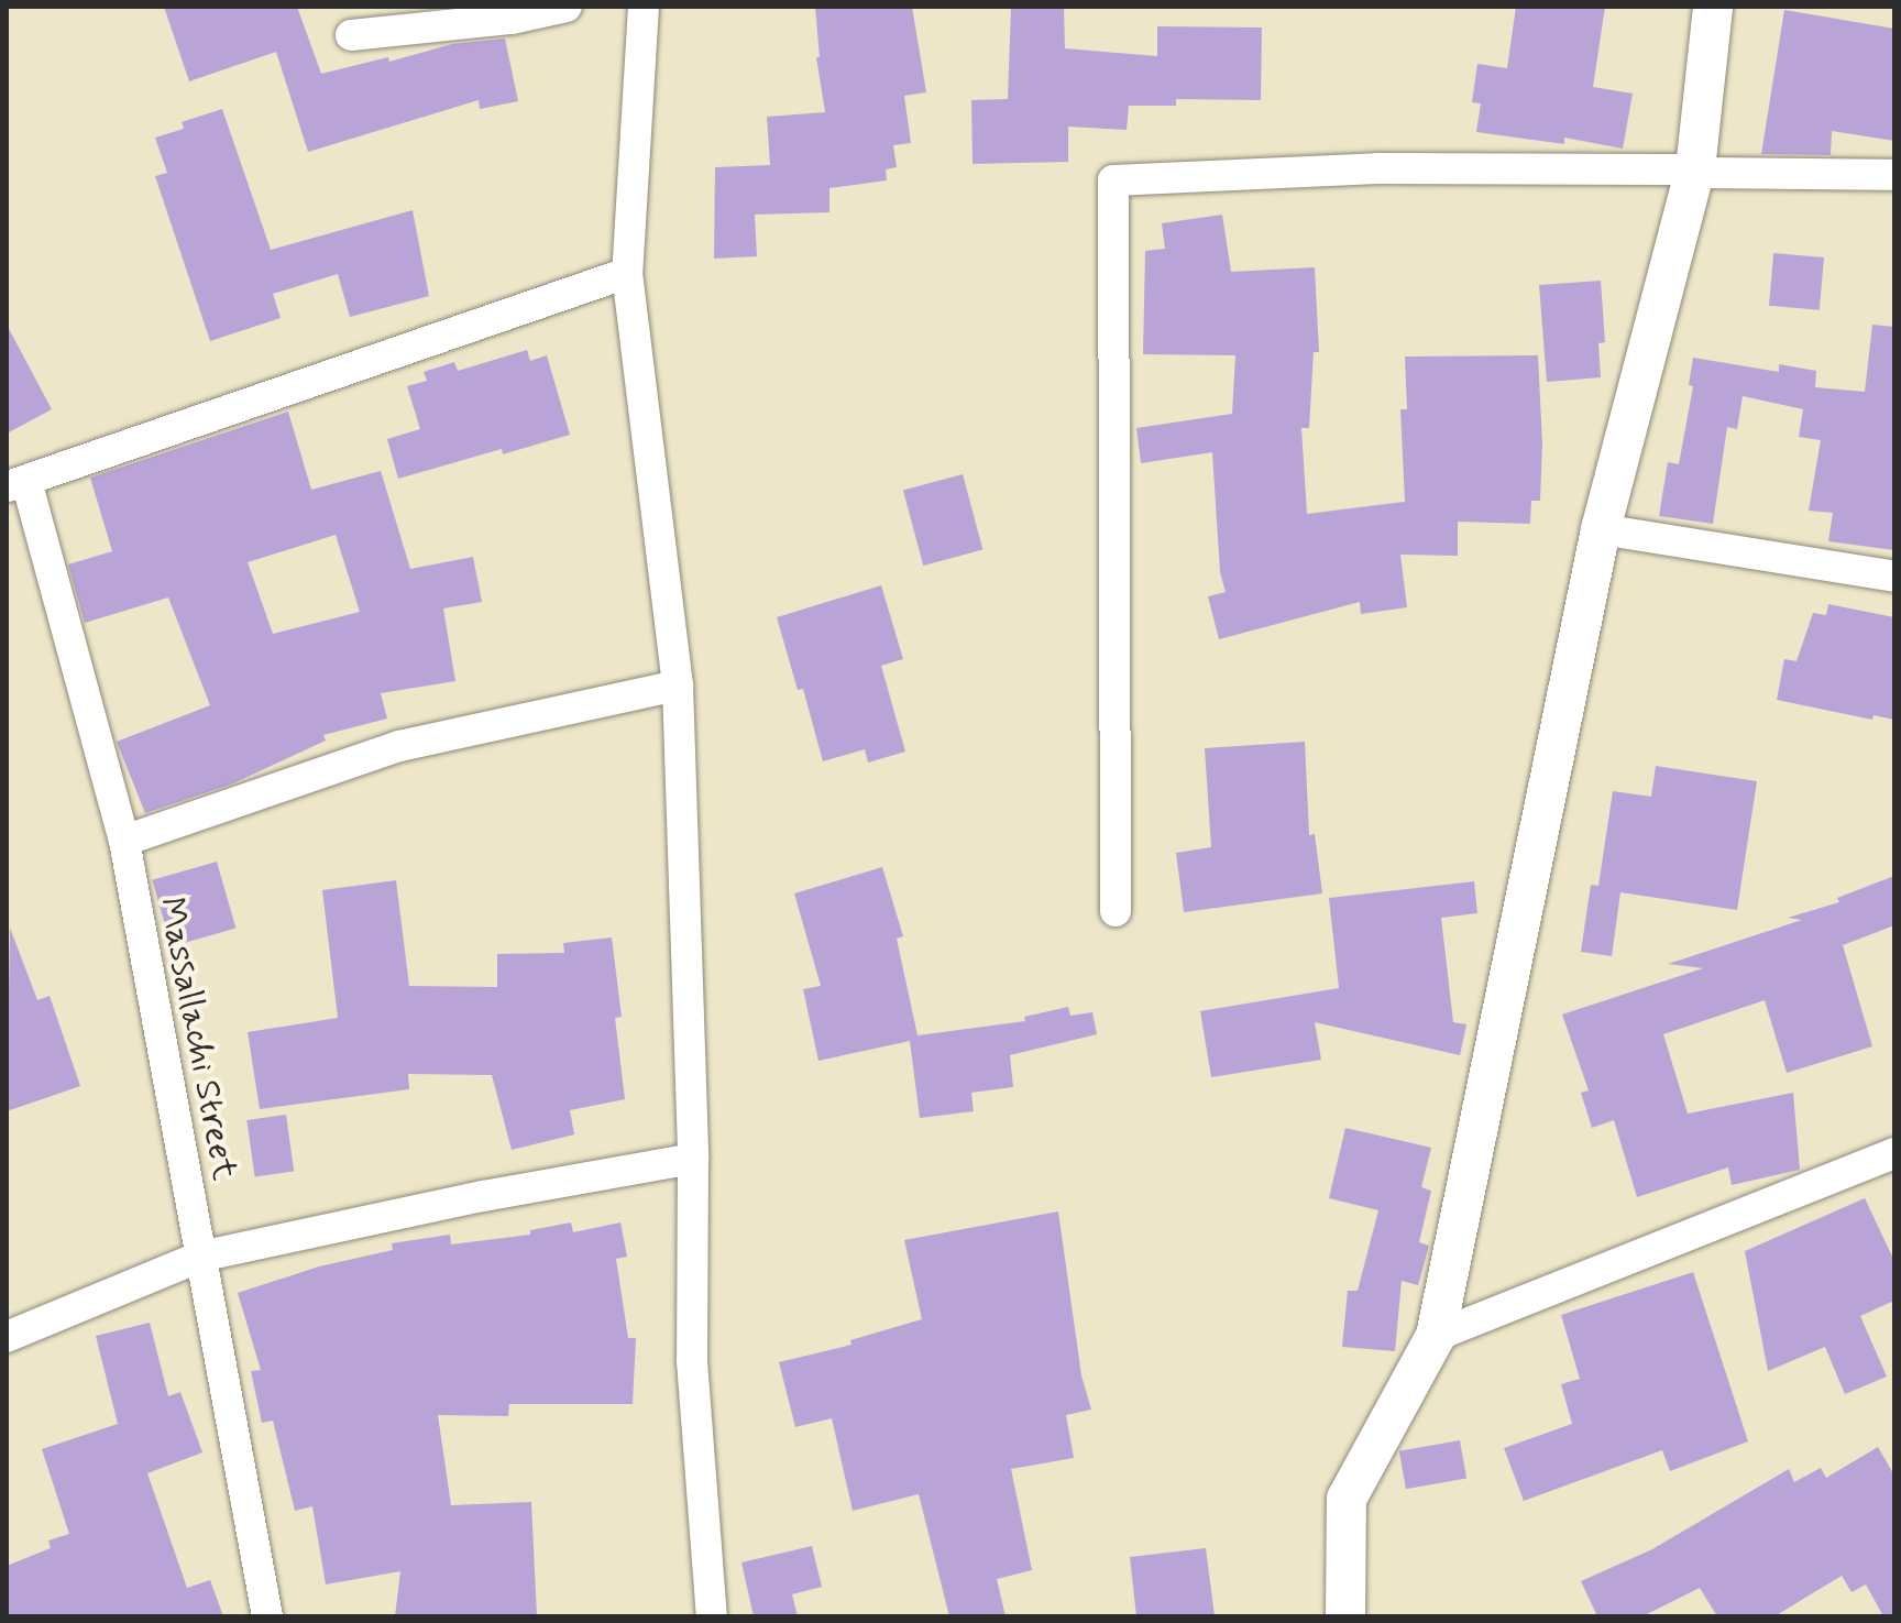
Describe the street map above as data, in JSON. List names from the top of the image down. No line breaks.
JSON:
{"streets":{"street":["Massallachi Street"]}}
